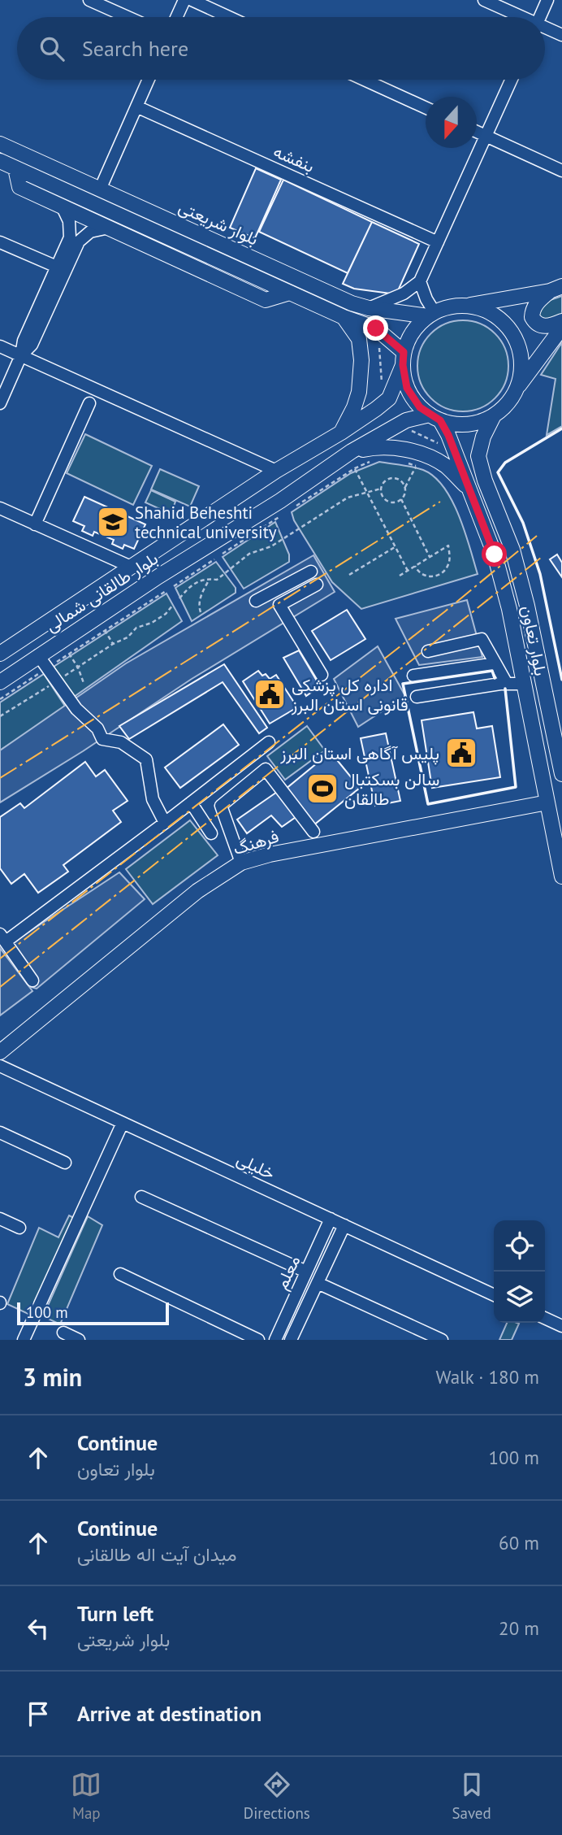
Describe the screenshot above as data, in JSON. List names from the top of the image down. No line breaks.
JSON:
{"streets":{"main road":["بلوار شریعتی","بلوار طالقانی شمالی","بلوار تعاون","فرهنگ"],"street":["بنفشه","خلیلی","معلم"]},"crossings":[["بلوار شریعتی","بلوار طالقانی شمالی"],["بلوار شریعتی","بلوار تعاون"],["بلوار طالقانی شمالی","بلوار تعاون"],["بلوار تعاون","فرهنگ"],["خلیلی","معلم"]],"places":{"school or university":["Shahid Beheshti technical university"],"public building":["اداره کل پزشکی قانونی استان البرز","پلیس آگاهی استان البرز"],"sports":["سالن بسکتبال طالقان"]},"scale_bar":"100 m","north":"bottom","page":{"search":"Search here","scale":"100 m","heading":["3 min","Walk · 180 m"],"list":[["Continue","بلوار تعاون","100 m"],["Continue","میدان آیت اله طالقانی","60 m"],["Turn left","بلوار شریعتی","20 m"],"Arrive at destination"],"nav":["Map","Directions","Saved"]}}
